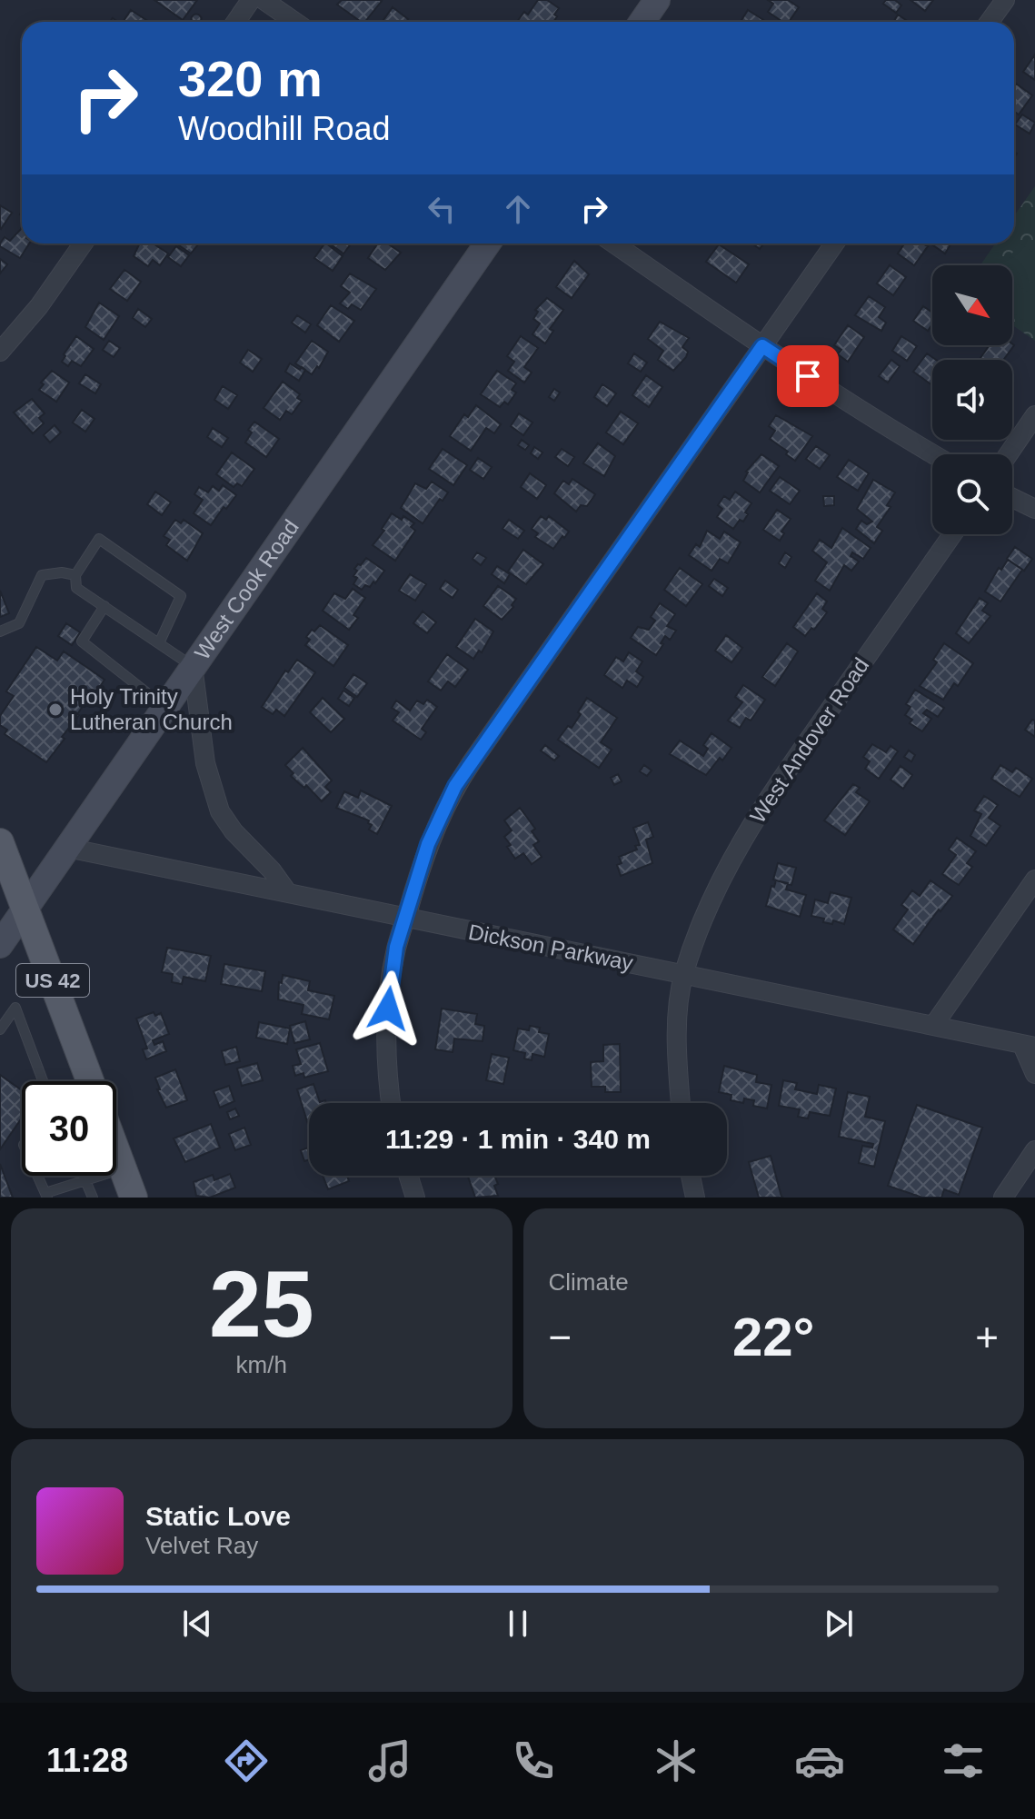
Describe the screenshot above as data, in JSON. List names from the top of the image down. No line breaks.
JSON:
{"streets":{"main road":["West Cook Road","US 42"],"street":["West Andover Road","Dickson Parkway"]},"crossings":[["West Cook Road","Dickson Parkway"],["West Cook Road","US 42"],["West Andover Road","Dickson Parkway"]],"places":["Holy Trinity Lutheran Church"],"north":"bottom right","page":{"turn":["320 m","Woodhill Road"],"limit":"30","trip":"11:29 · 1 min · 340 m","tile":[["25","km/h"],"Climate"],"heat":["−","22°","+"],"song":["Static Love","Velvet Ray"],"tabs":"11:28"}}
